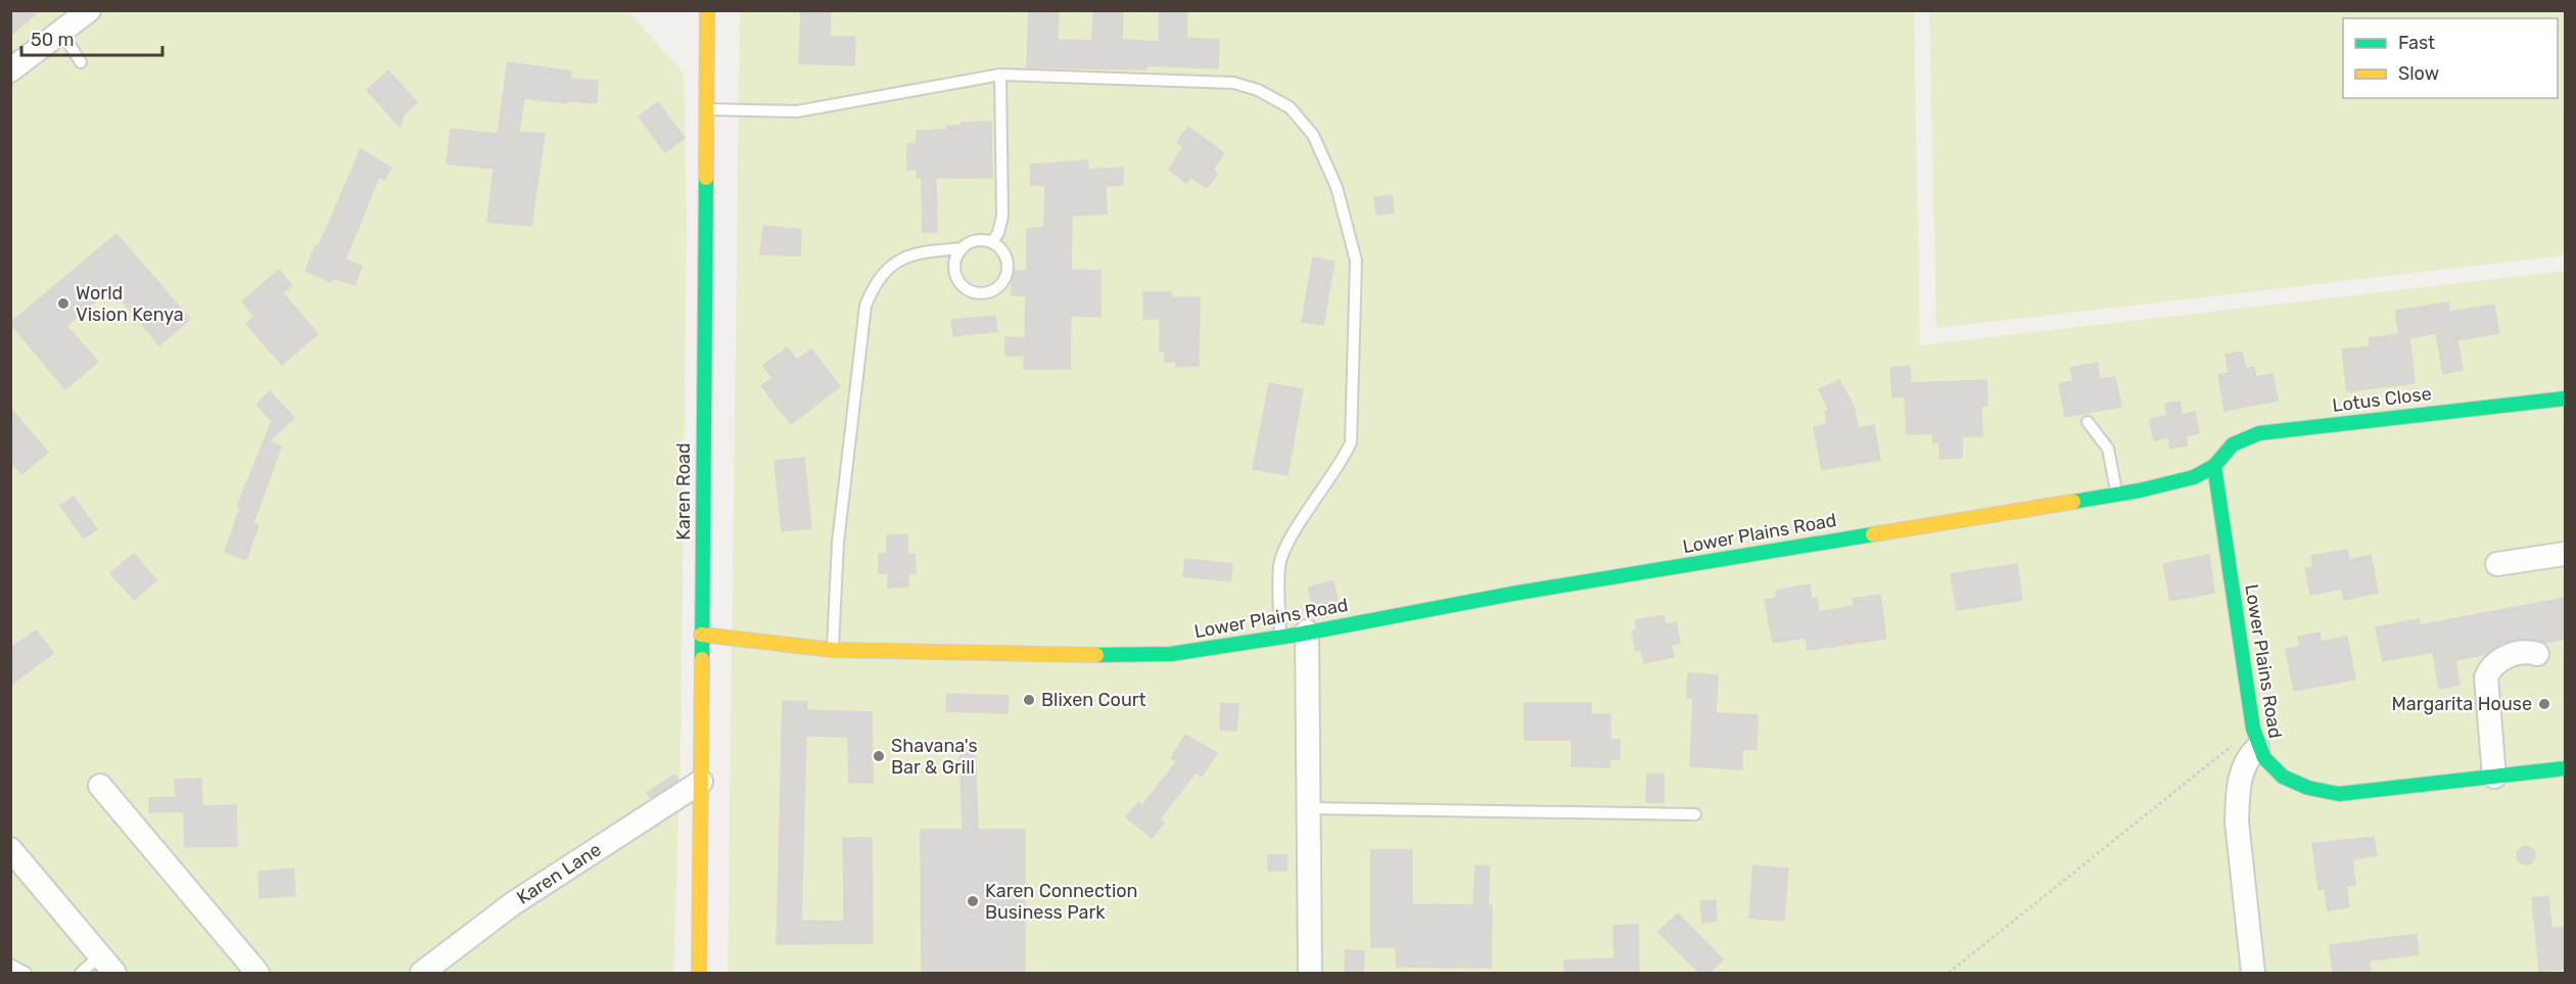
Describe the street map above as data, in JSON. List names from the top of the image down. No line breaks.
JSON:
{"streets":{"street":["Lotus Close","Karen Road","Lower Plains Road","Karen Lane"]},"crossings":[["Lotus Close","Lower Plains Road"],["Karen Road","Lower Plains Road"],["Karen Road","Karen Lane"]],"places":["World Vision Kenya","Blixen Court","Margarita House","Shavana's Bar & Grill","Karen Connection Business Park"],"legend":["Fast","Slow"],"scale_bar":"50 m"}
